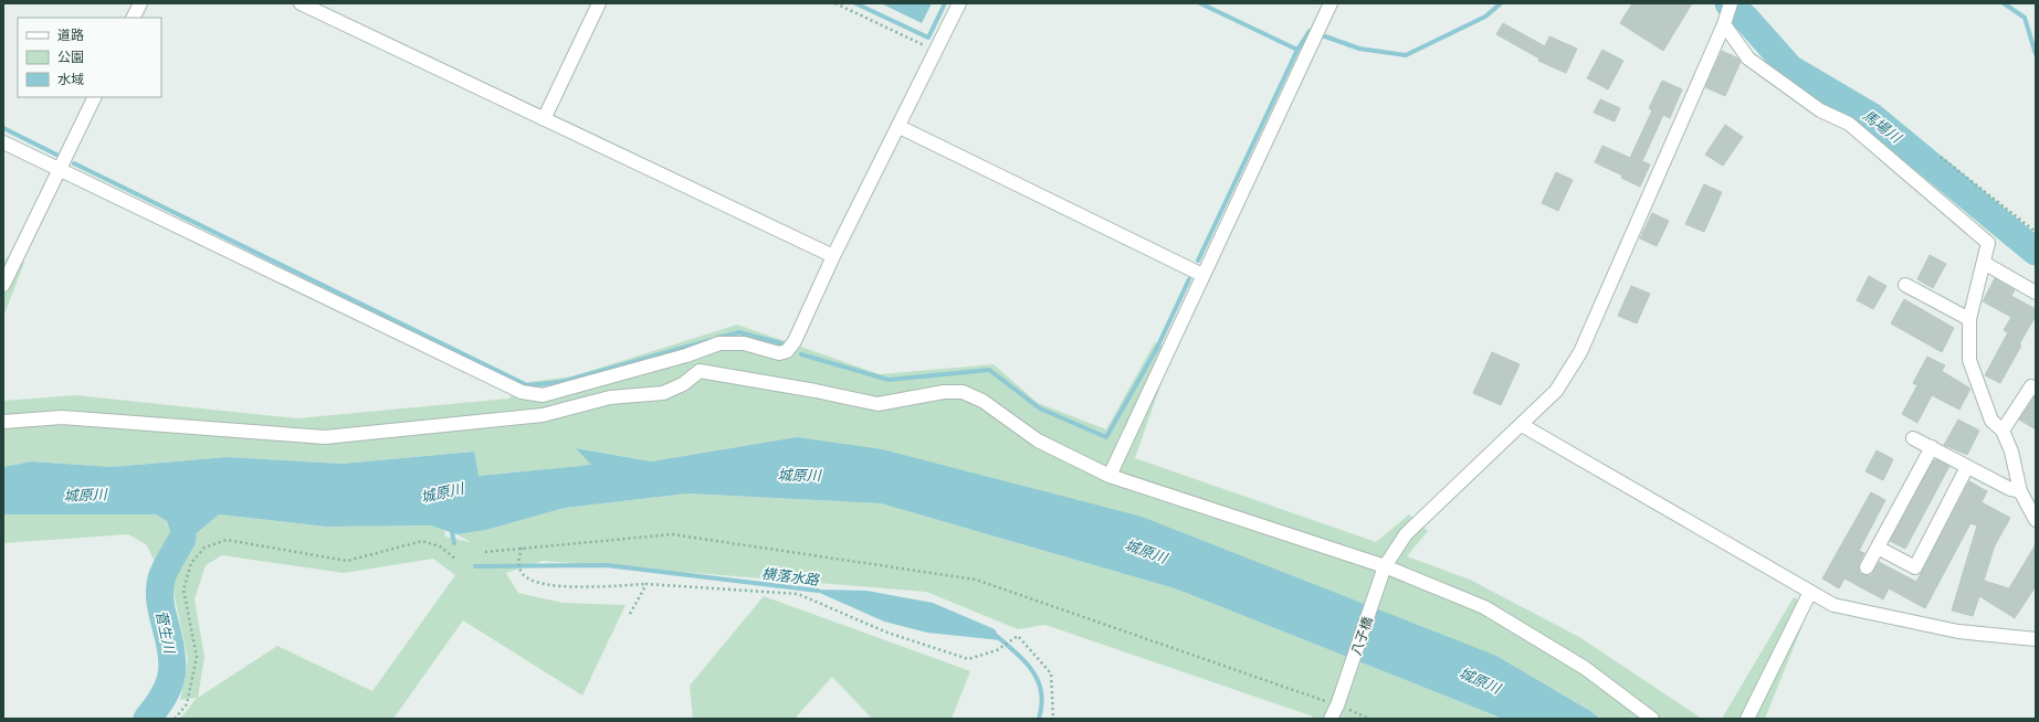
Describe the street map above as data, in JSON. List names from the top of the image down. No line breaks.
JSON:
{"streets":{"street":["八子橋"]},"water":["馬場川","城原川","横落水路","菅生川"],"legend":["道路","公園","水域"]}
